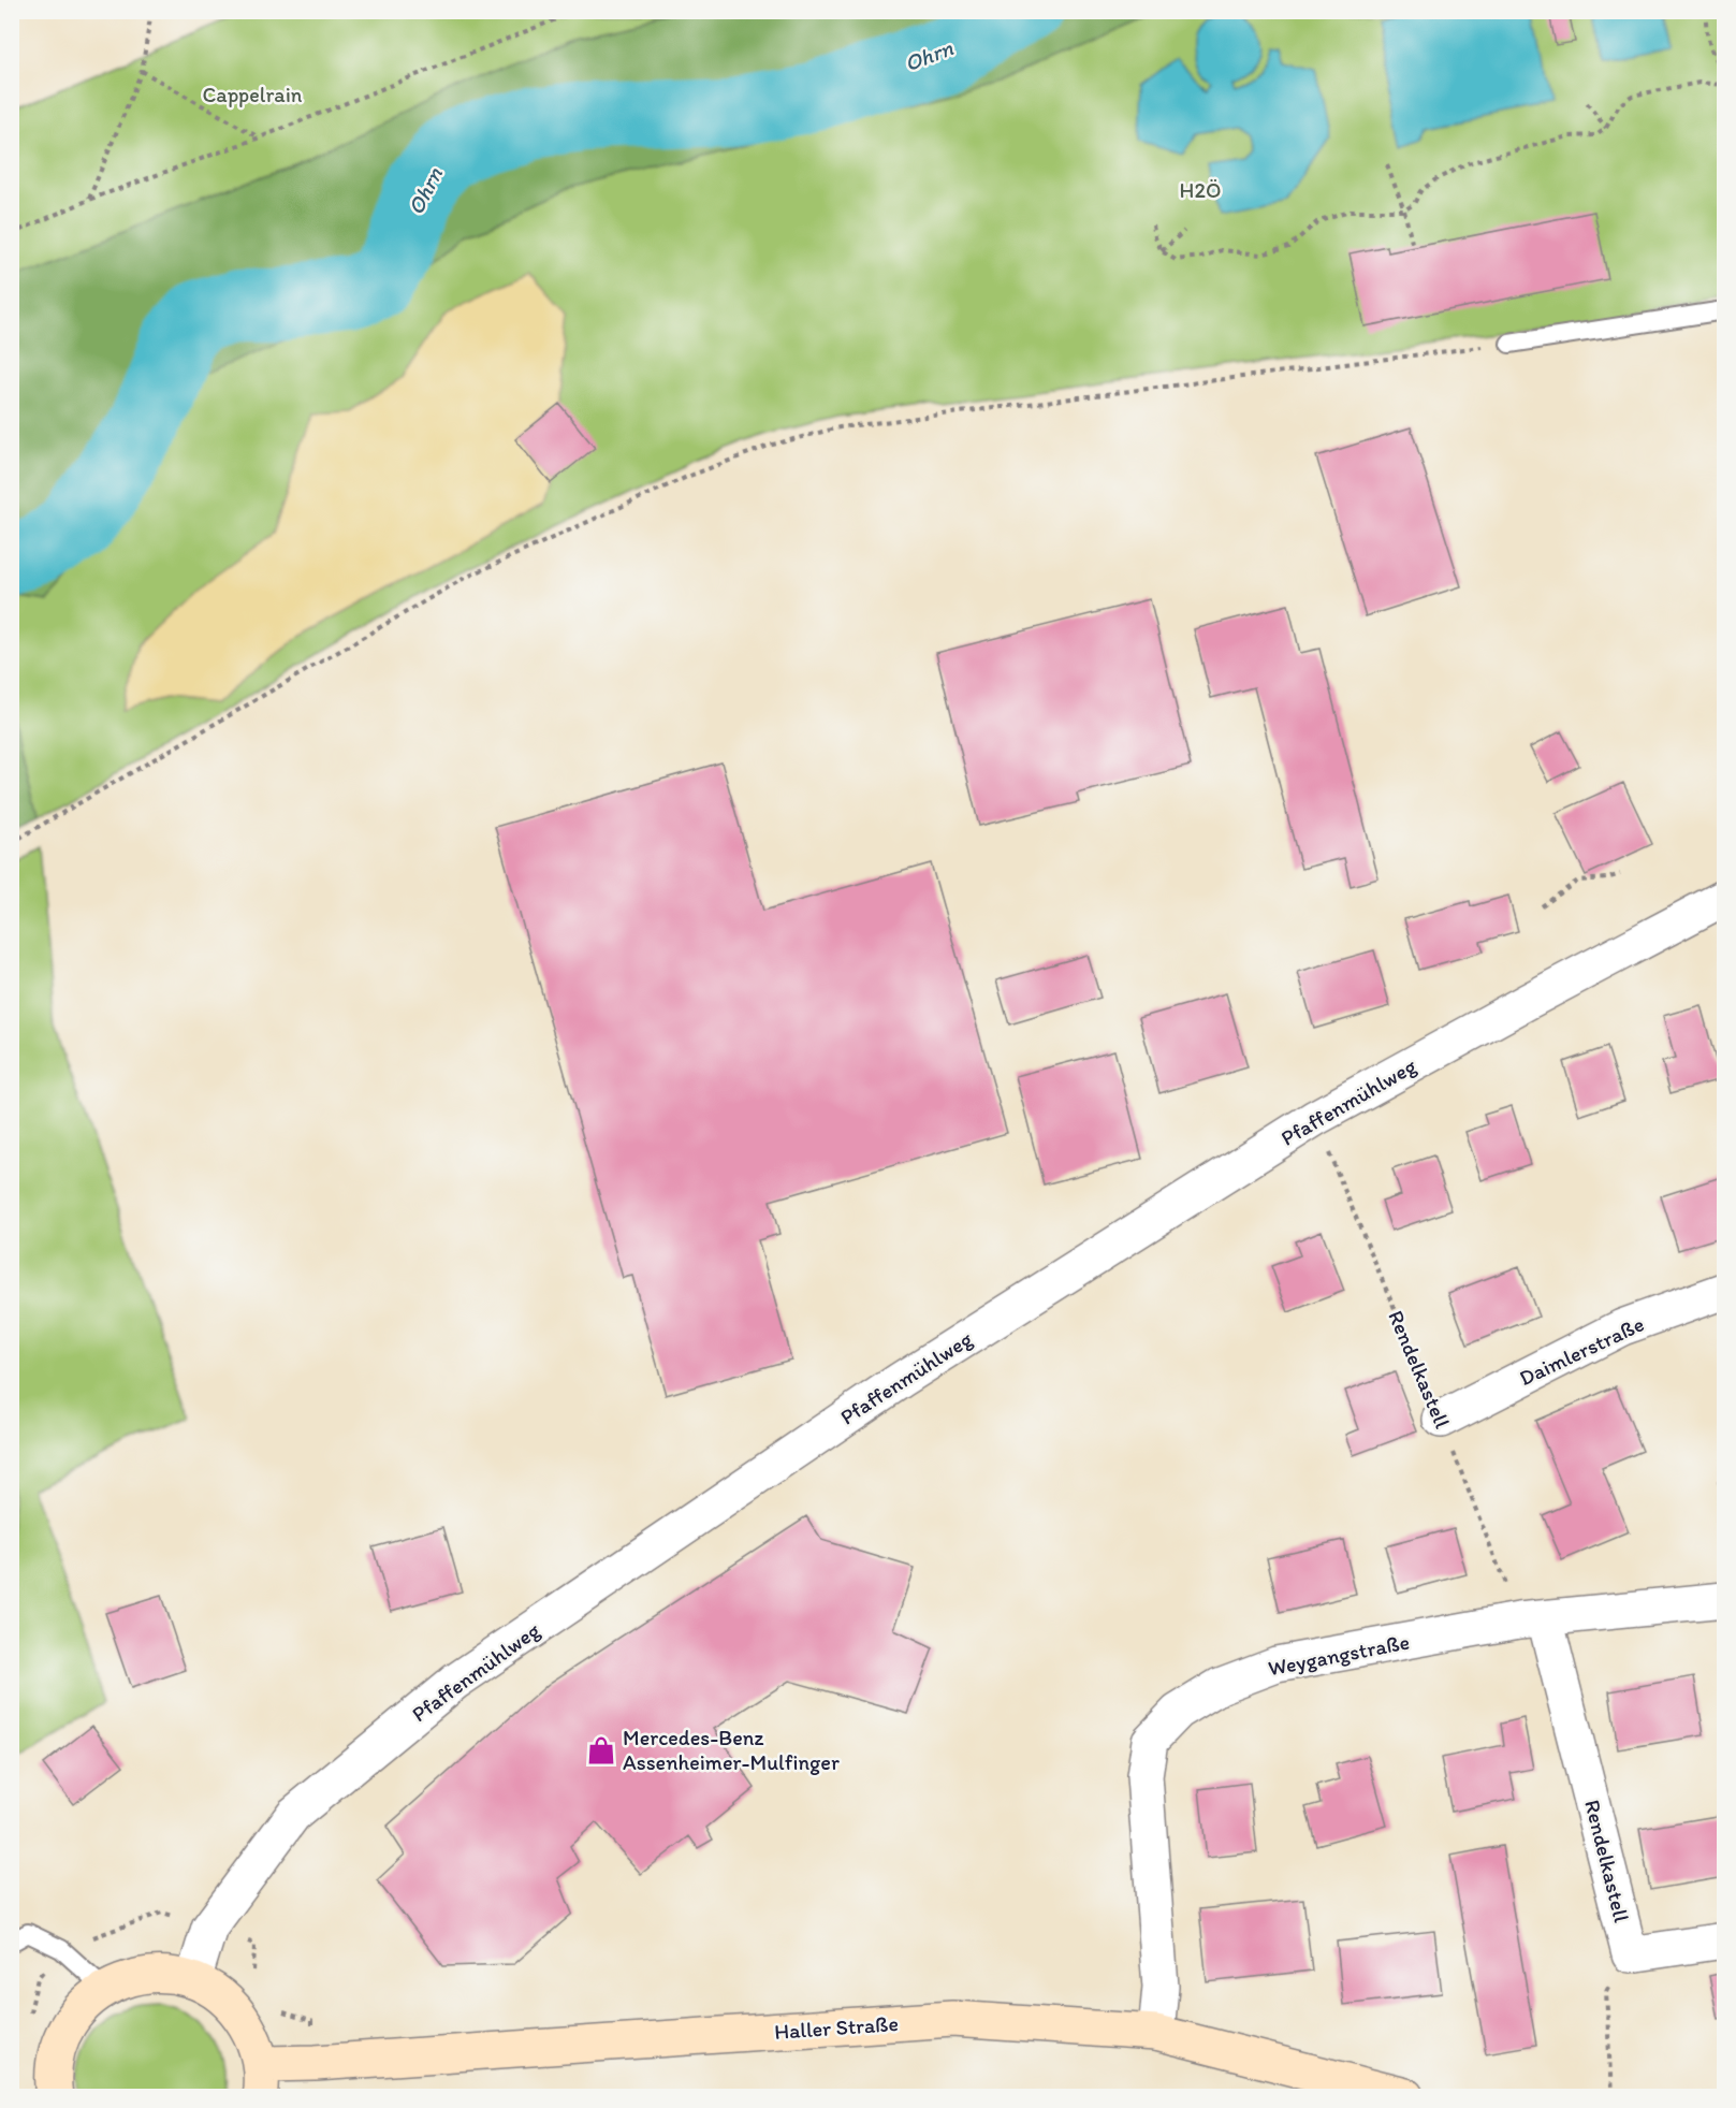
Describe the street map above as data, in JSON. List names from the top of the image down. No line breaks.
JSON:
{"streets":{"main road":["Haller Straße"],"street":["Pfaffenmühlweg","Daimlerstraße","Rendelkastell","Weygangstraße"]},"crossings":[["Pfaffenmühlweg","Rendelkastell"],["Daimlerstraße","Rendelkastell"],["Rendelkastell","Weygangstraße"],["Weygangstraße","Haller Straße"]],"water":["Ohrn"],"parks":["Cappelrain","H2Ö"],"places":{"shop":["Mercedes-Benz Assenheimer-Mulfinger"]}}
